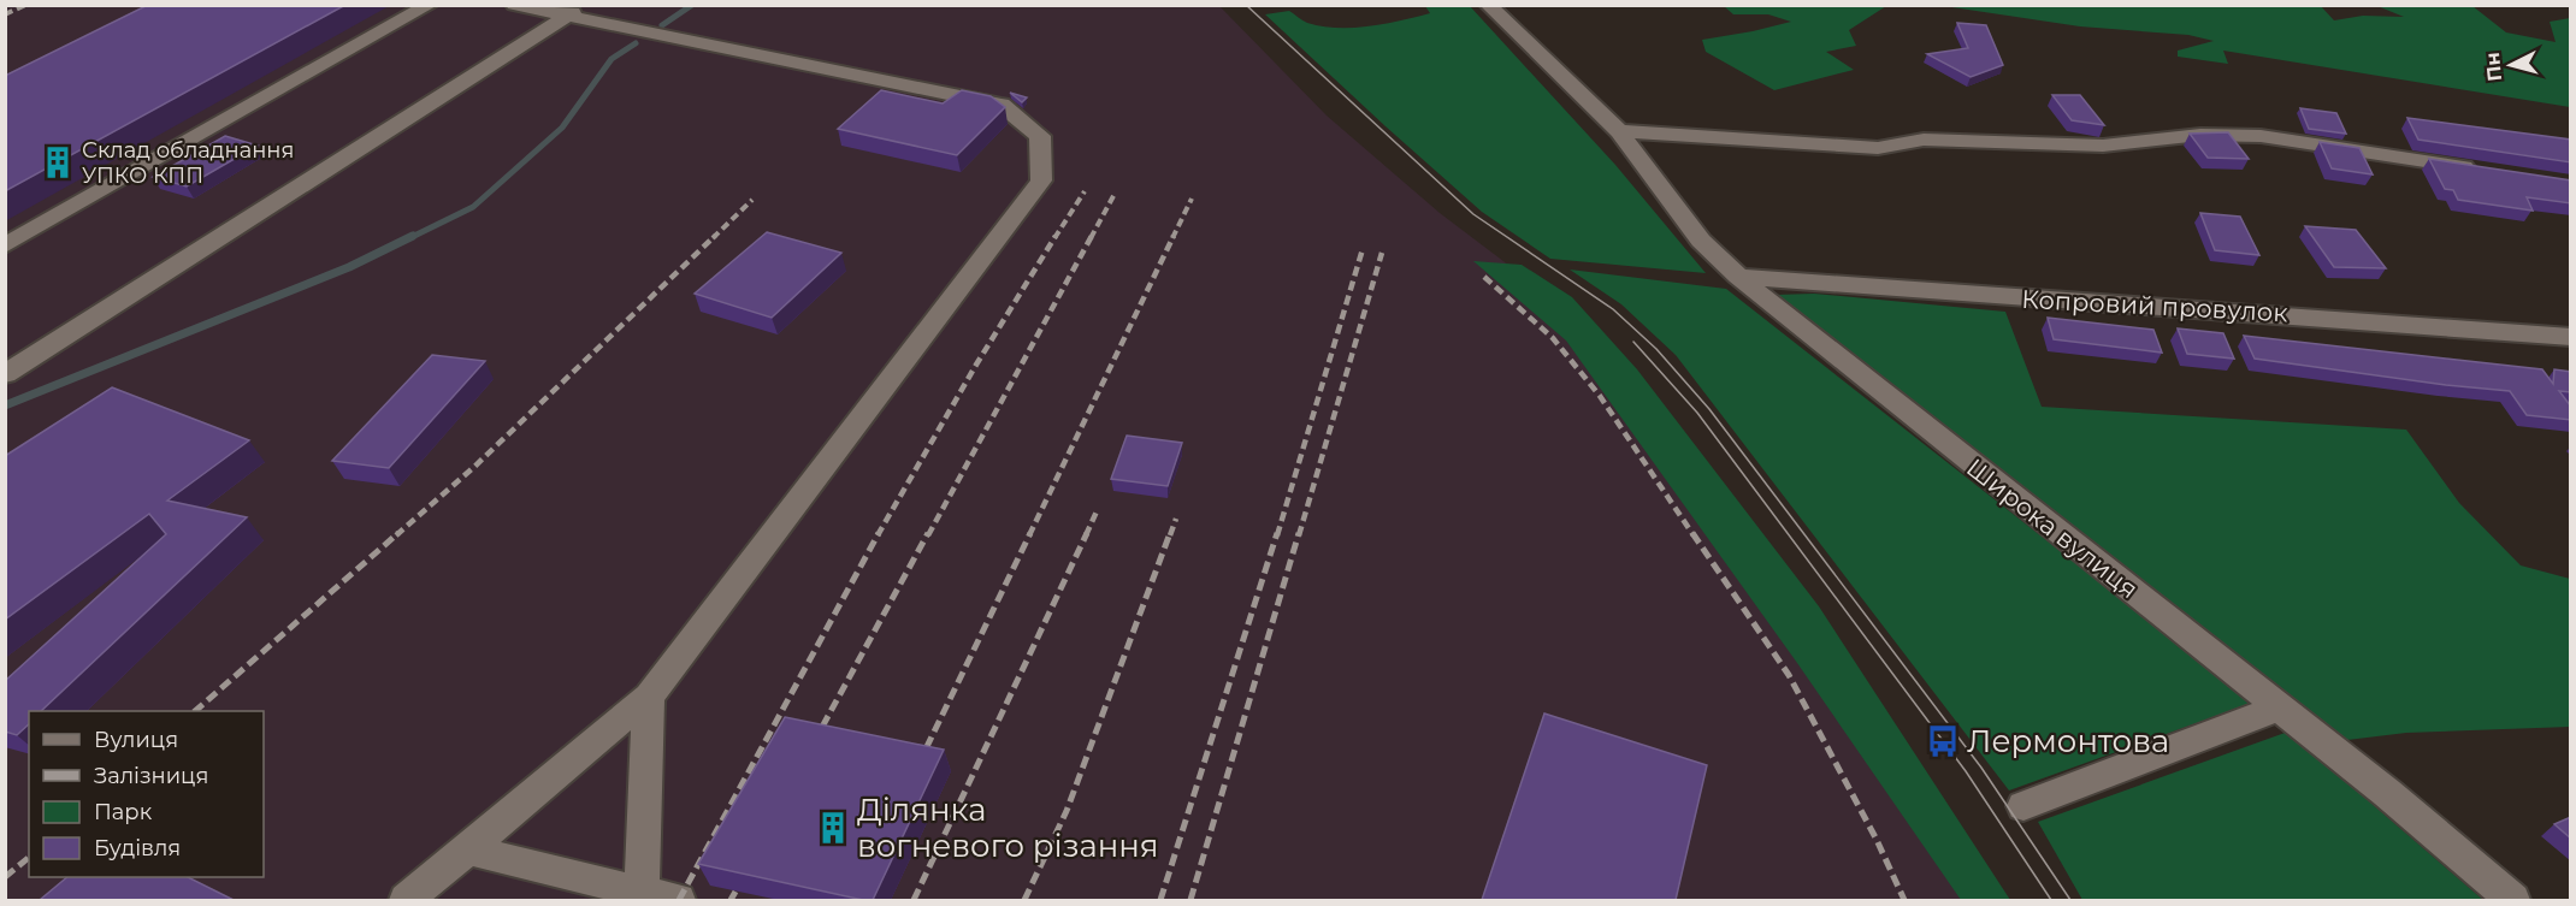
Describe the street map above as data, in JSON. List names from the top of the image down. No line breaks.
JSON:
{"streets":{"street":["Копровий провулок","Широка вулиця"]},"crossings":[["Копровий провулок","Широка вулиця"]],"places":{"building":["Склад обладнання УПКО КПП","Ділянка вогневого різання"],"bus stop":["Лермонтова"]},"legend":["Вулиця","Залізниця","Парк","Будівля"],"north":"left"}
